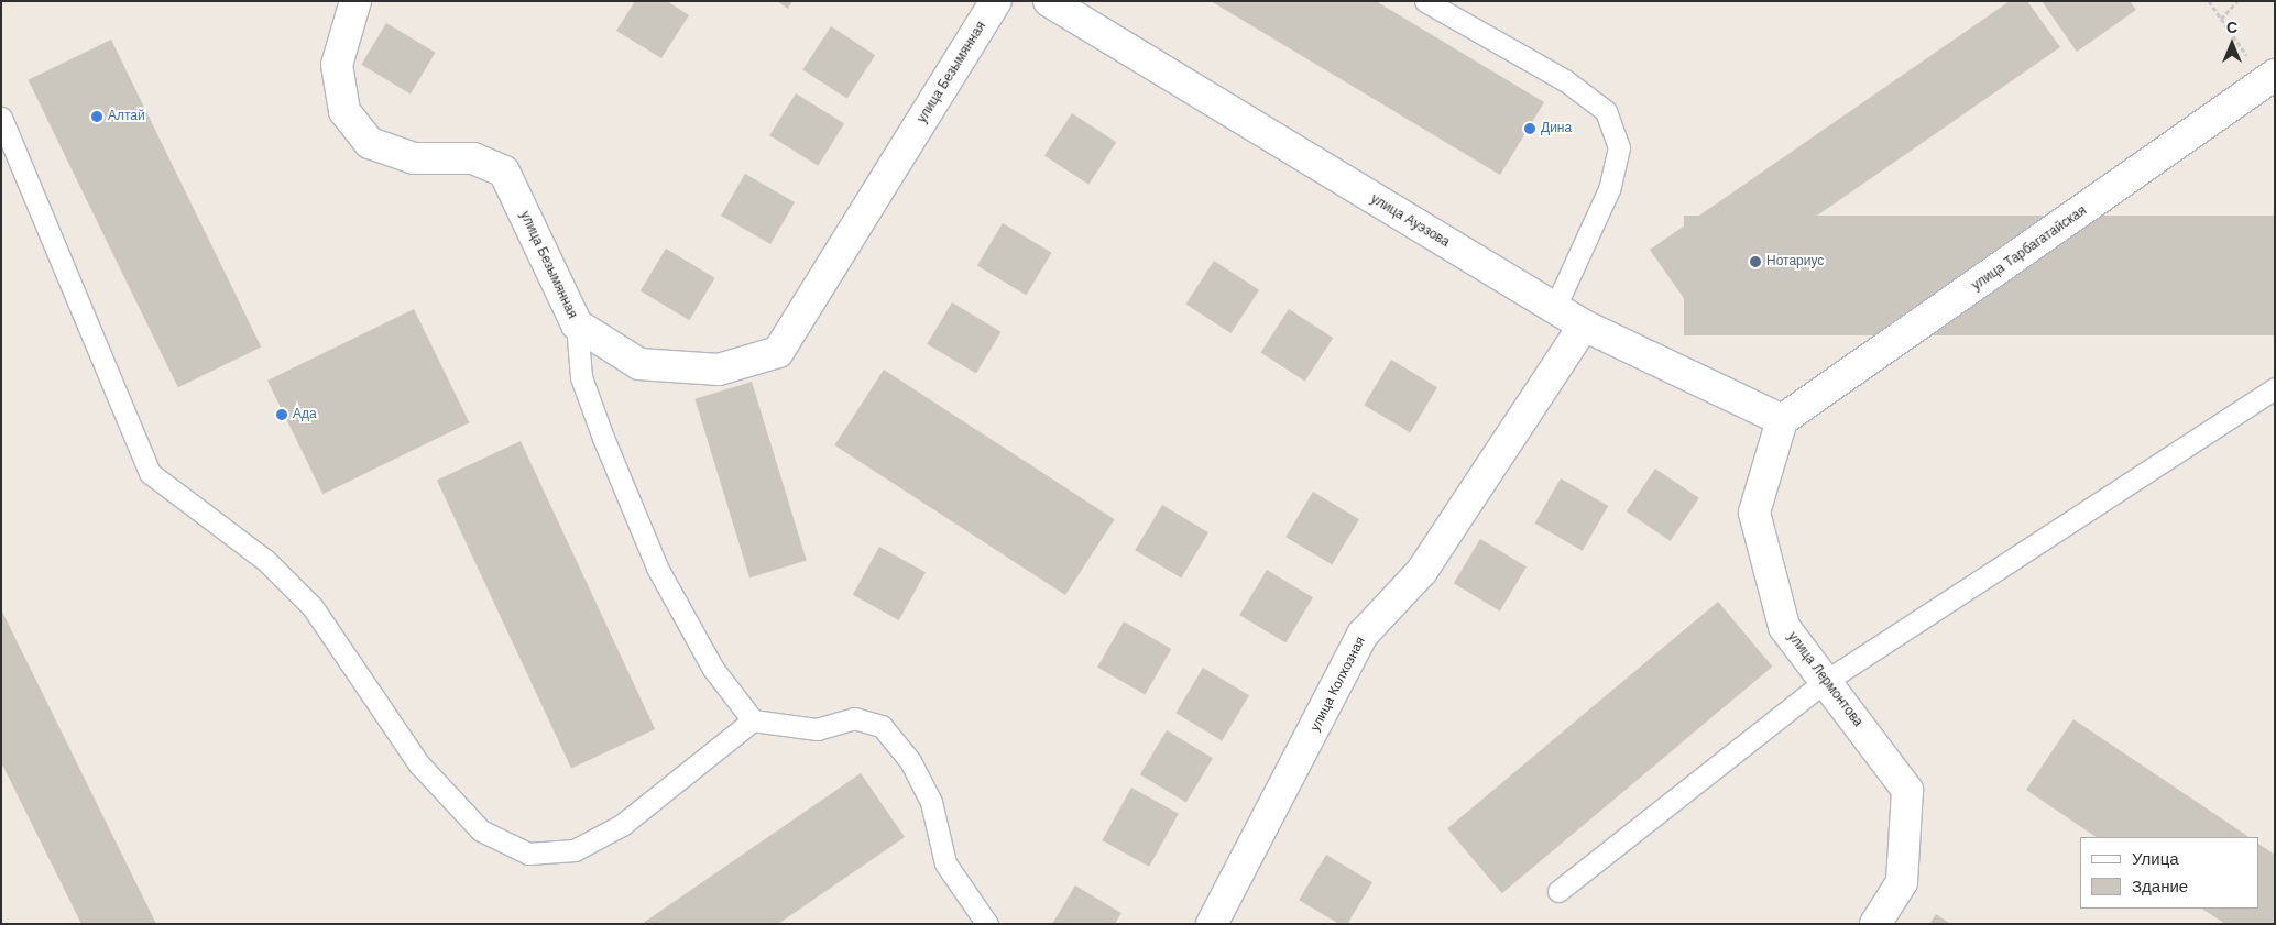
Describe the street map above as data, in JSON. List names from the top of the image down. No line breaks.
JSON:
{"streets":{"street":["улица Безымянная","улица Ауэзова","улица Тарбагатайская","улица Лермонтова","улица Колхозная"]},"crossings":[["улица Ауэзова","улица Тарбагатайская"],["улица Ауэзова","улица Лермонтова"],["улица Ауэзова","улица Колхозная"],["улица Тарбагатайская","улица Лермонтова"]],"places":["Алтай","Дина","Нотариус","Ада"],"legend":["Улица","Здание"],"north":"top"}
